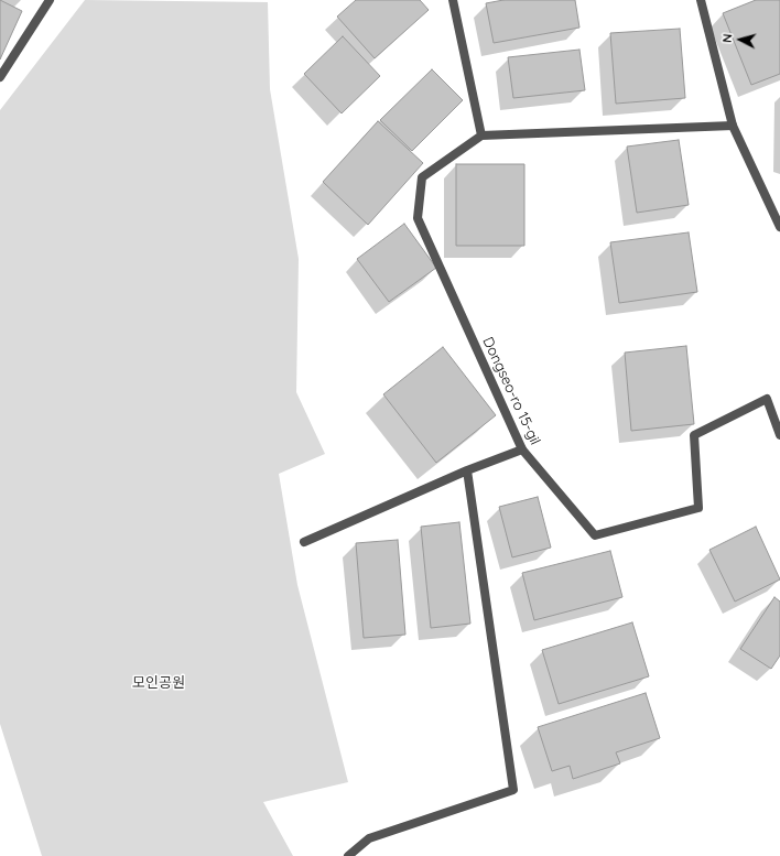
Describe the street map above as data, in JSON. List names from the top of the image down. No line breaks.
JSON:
{"streets":{"street":["Dongseo-ro 15-gil"]},"parks":["모인공원"],"north":"left"}
